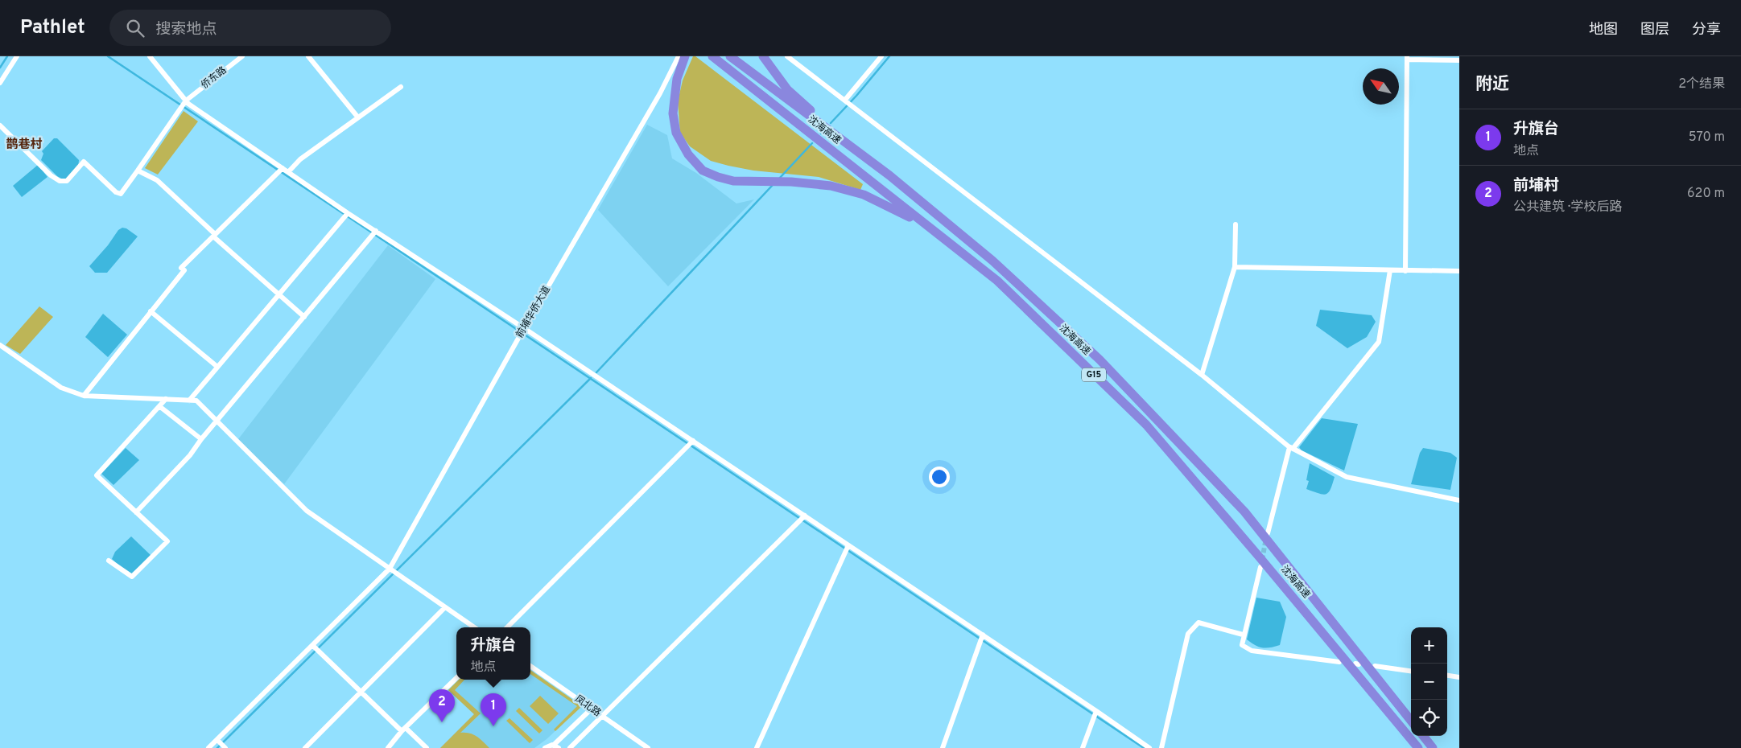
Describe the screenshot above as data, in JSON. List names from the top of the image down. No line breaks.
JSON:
{"streets":{"highway":["沈海高速","G15"],"street":["侨东路","前埔华侨大道","凤北路"]},"districts":["鹊巷村"],"north":"top left","page":{"header":"Pathlet","search":"搜索地点","nav":["地图","图层","分享"],"heading":["附近","2个结果"],"list":[{"mark":"1","name":"升旗台","note":"地点","value":"570 m"},{"mark":"2","name":"前埔村","note":"公共建筑 · 学校后路","value":"620 m"}],"map_buttons":["+","−"],"popup":["升旗台","地点"],"pins":["2","1"]}}
